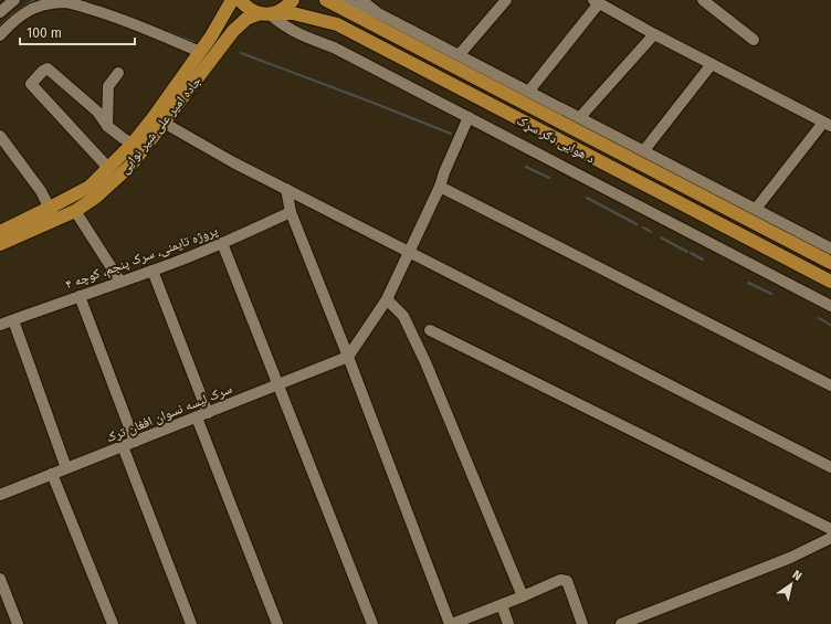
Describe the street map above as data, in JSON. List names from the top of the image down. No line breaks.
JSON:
{"streets":{"main road":["جاده امیر علی شیر نوایی","د هوایی ډګر سړک"],"street":["پروژه تایمنی، سرک پنجم، کوچه ۴","سرک لیسه نسوان افغان‌ ترک"]},"crossings":[["جاده امیر علی شیر نوایی","د هوایی ډګر سړک"]],"scale_bar":"100 m","north":"top right"}
